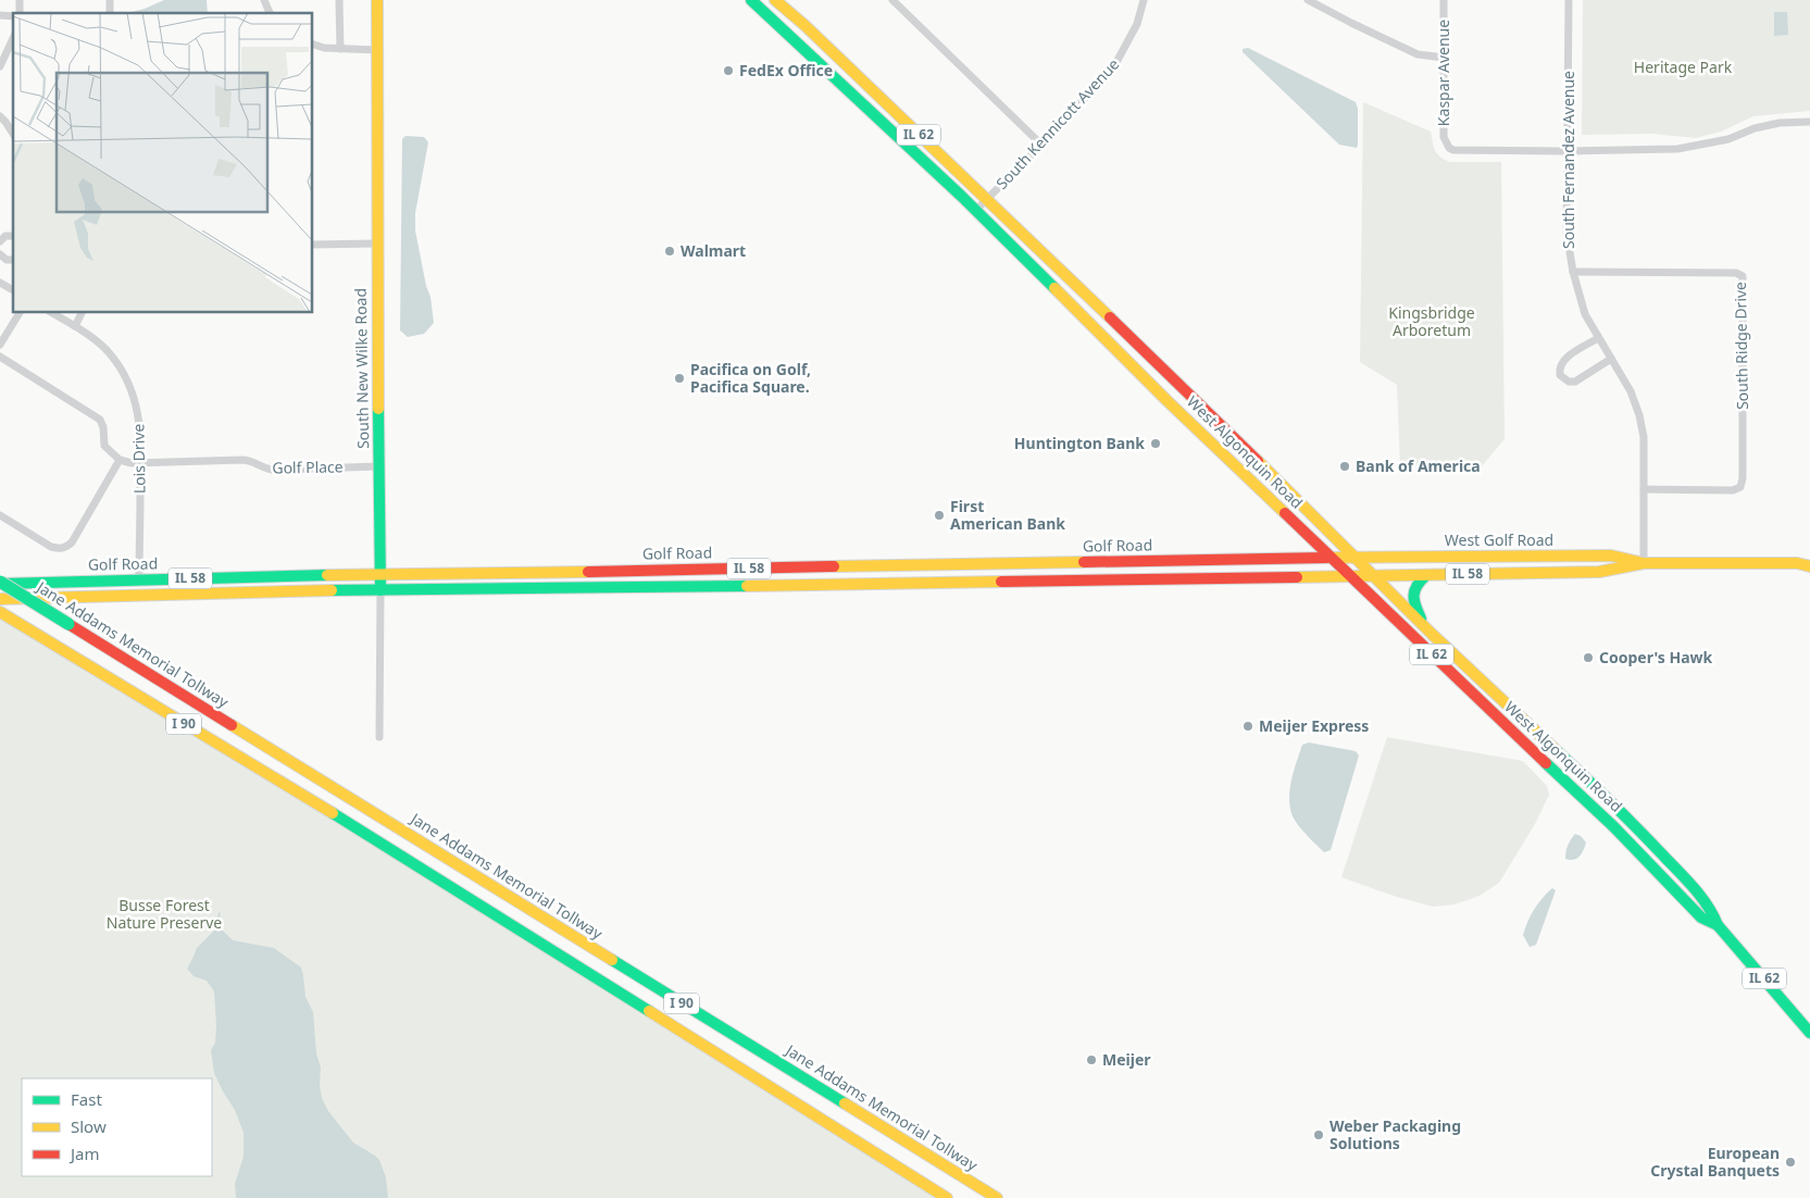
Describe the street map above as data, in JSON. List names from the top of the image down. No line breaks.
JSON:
{"streets":{"main road":["IL 62","South New Wilke Road","West Algonquin Road","West Golf Road","Golf Road","IL 58","Jane Addams Memorial Tollway","I 90"],"street":["Kaspar Avenue","South Kennicott Avenue","South Fernandez Avenue","South Ridge Drive","Lois Drive","Golf Place"]},"crossings":[["Kaspar Avenue","South Fernandez Avenue"],["South Kennicott Avenue","West Algonquin Road"],["South Fernandez Avenue","South Ridge Drive"],["South Fernandez Avenue","West Golf Road"],["South New Wilke Road","Golf Place"],["South New Wilke Road","Golf Road"],["West Algonquin Road","West Golf Road"],["West Algonquin Road","Golf Road"],["Lois Drive","Golf Place"],["Lois Drive","Golf Road"],["West Golf Road","Golf Road"],["Golf Road","Jane Addams Memorial Tollway"]],"parks":["Heritage Park","Kingsbridge Arboretum","Busse Forest Nature Preserve"],"places":["FedEx Office","Walmart","Pacifica on Golf, Pacifica Square.","Huntington Bank","Bank of America","First American Bank","Cooper's Hawk","Meijer Express","Meijer","Weber Packaging Solutions","European Crystal Banquets"],"legend":["Fast","Slow","Jam"]}
